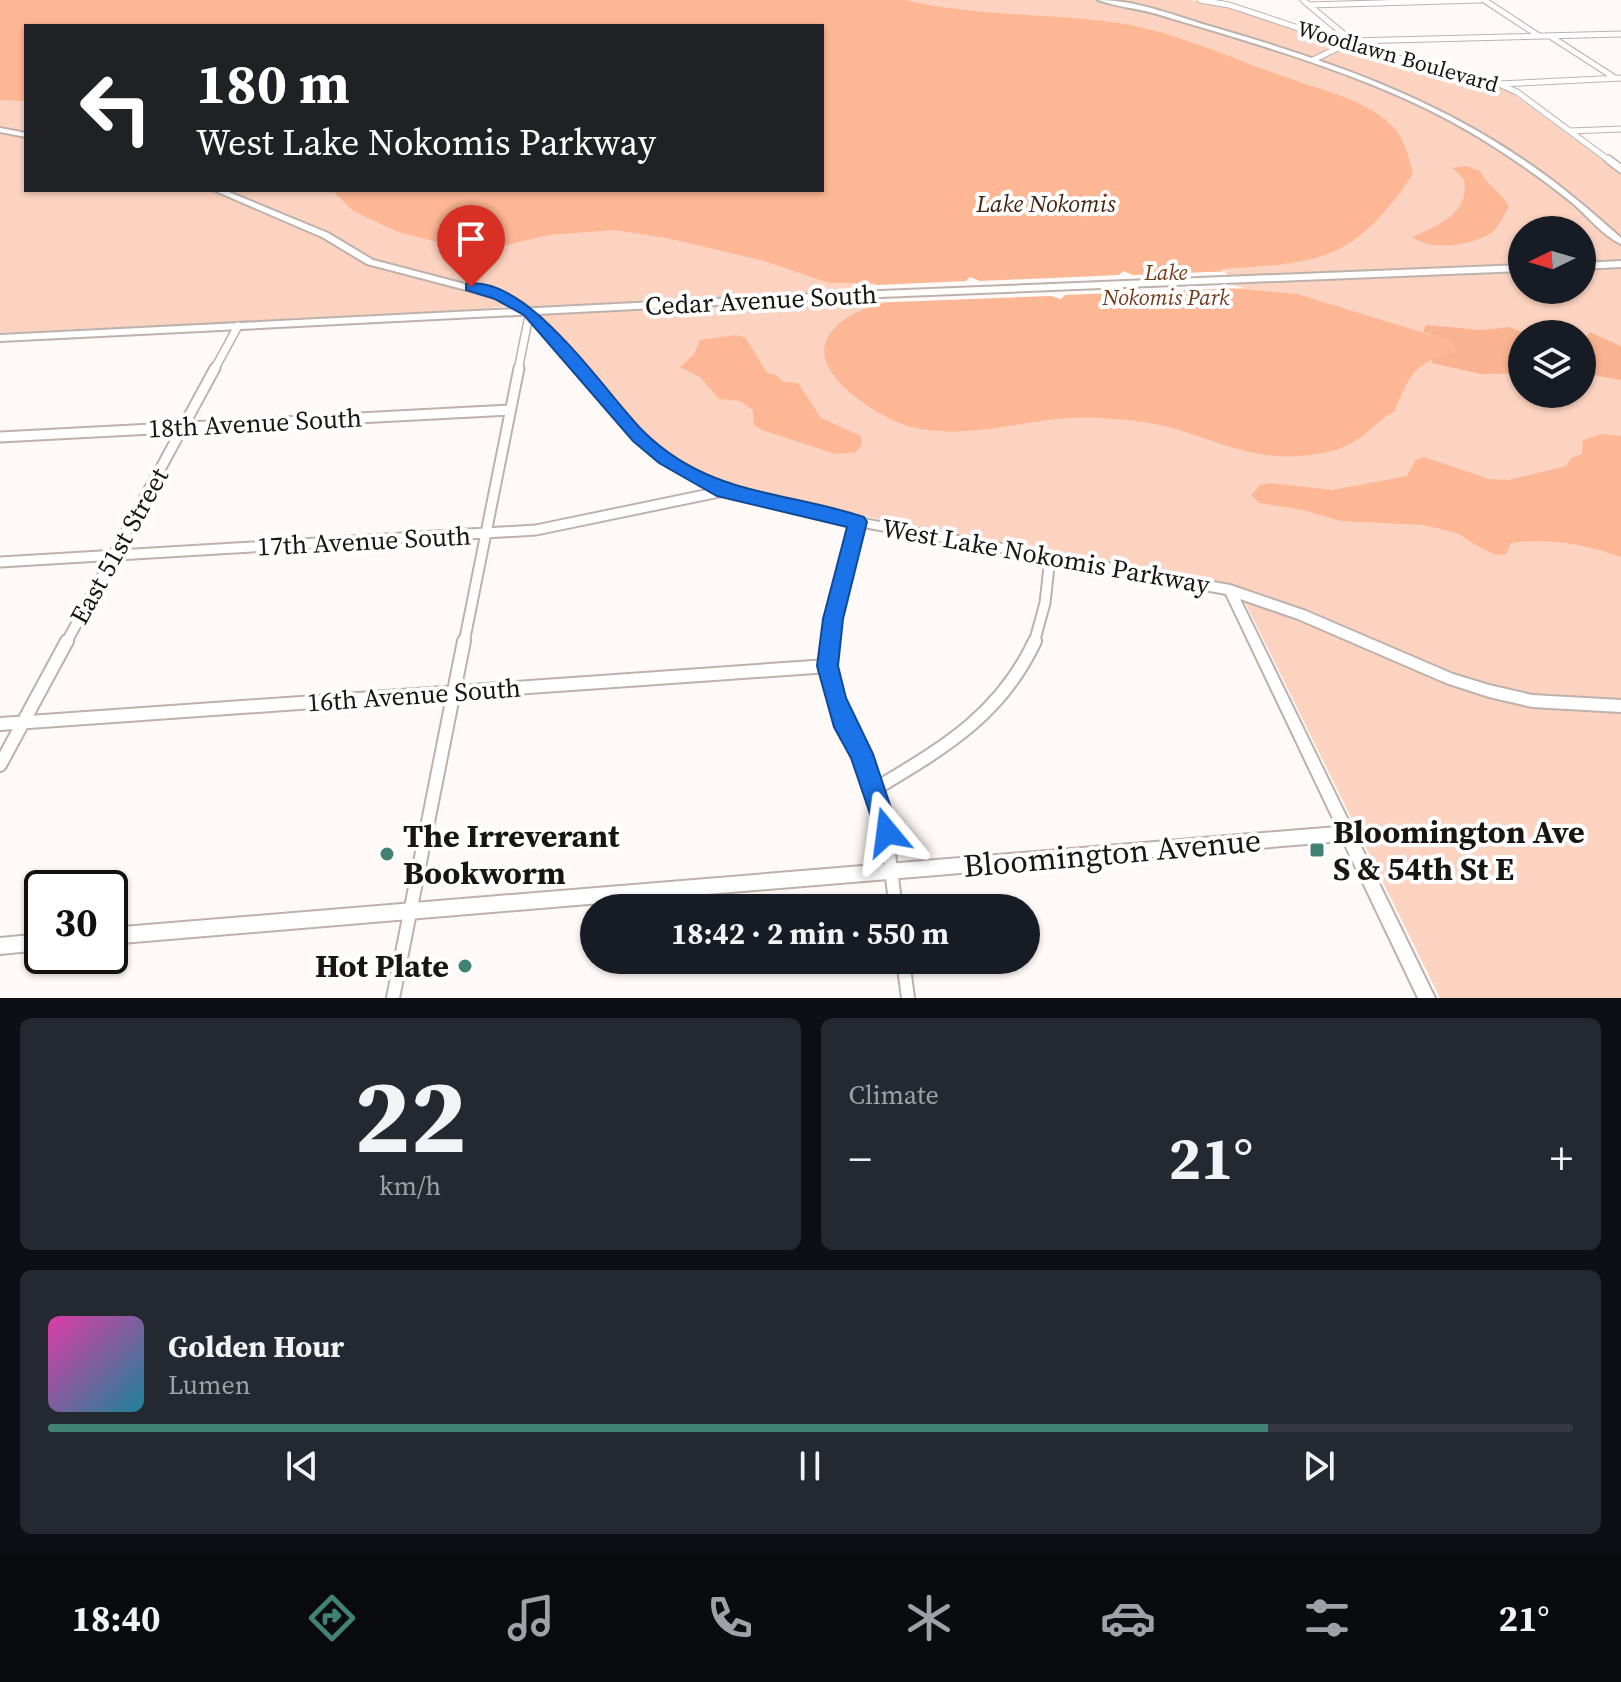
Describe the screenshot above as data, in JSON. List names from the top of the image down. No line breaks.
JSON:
{"streets":{"main road":["Cedar Avenue South"],"street":["Woodlawn Boulevard","18th Avenue South","17th Avenue South","East 51st Street","West Lake Nokomis Parkway","16th Avenue South","Bloomington Avenue"]},"crossings":[["Cedar Avenue South","East 51st Street"],["Cedar Avenue South","West Lake Nokomis Parkway"],["18th Avenue South","East 51st Street"],["17th Avenue South","East 51st Street"],["17th Avenue South","West Lake Nokomis Parkway"],["East 51st Street","16th Avenue South"]],"water":["Lake Nokomis"],"parks":["Lake Nokomis Park"],"places":{"transit":["Bloomington Ave S & 54th St E"],"other":["The Irreverant Bookworm","Hot Plate"]},"north":"left","page":{"turn":["180 m","West Lake Nokomis Parkway"],"limit":"30","trip":"18:42 · 2 min · 550 m","tile":[["22","km/h"],"Climate"],"heat":["−","21°","+"],"song":["Golden Hour","Lumen"],"tabs":["18:40","21°"]}}
